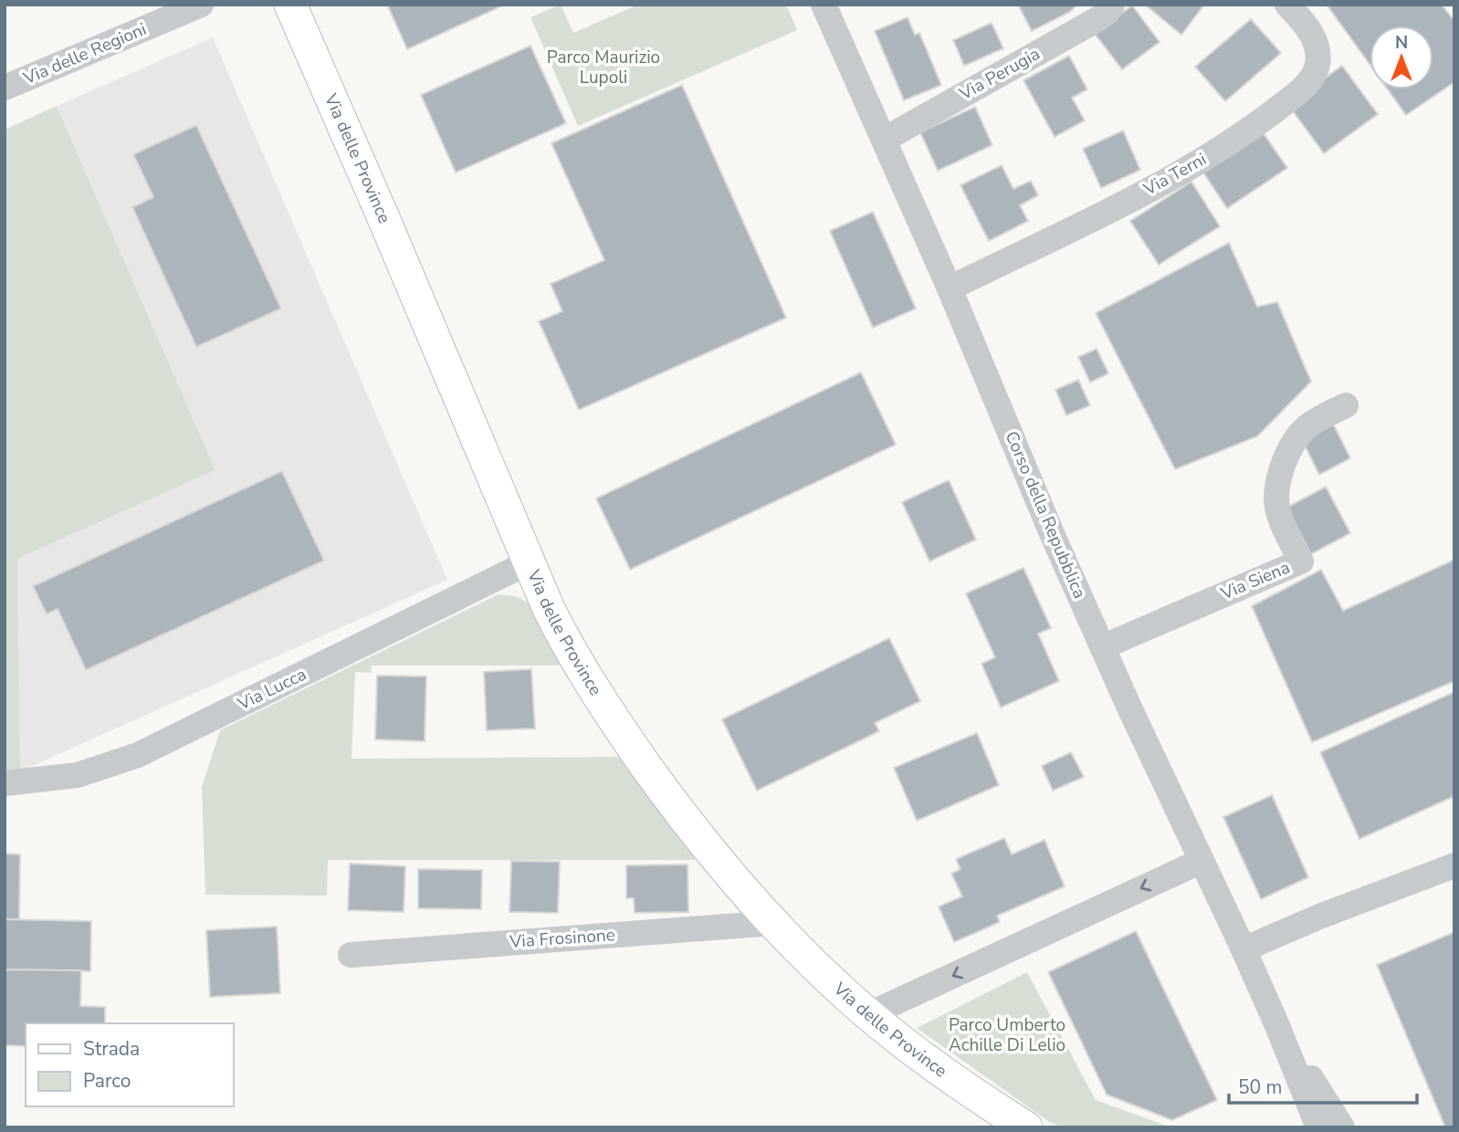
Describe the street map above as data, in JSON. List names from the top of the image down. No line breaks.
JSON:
{"streets":{"main road":["Via delle Province"],"street":["Via delle Regioni","Via Perugia","Via Terni","Corso della Repubblica","Via Siena","Via Lucca","Via Frosinone"]},"crossings":[["Via Perugia","Corso della Repubblica"],["Via delle Province","Via Lucca"],["Via delle Province","Via Frosinone"],["Via Terni","Corso della Repubblica"],["Corso della Repubblica","Via Siena"]],"parks":["Parco Maurizio Lupoli","Parco Umberto Achille Di Lelio"],"legend":["Strada","Parco"],"scale_bar":"50 m","north":"top"}
